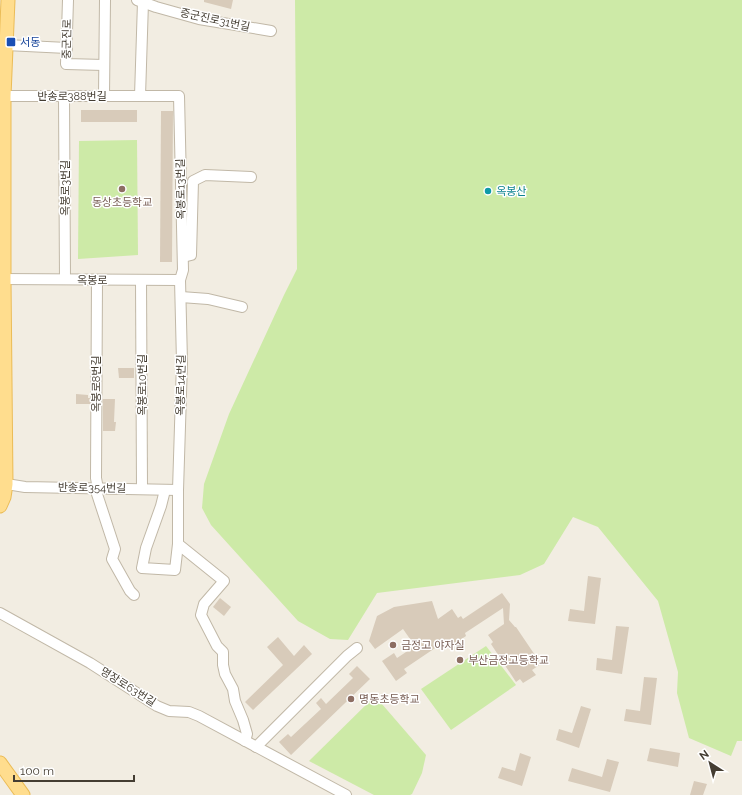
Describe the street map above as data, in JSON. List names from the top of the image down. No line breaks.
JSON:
{"streets":{"street":["중군진로31번길","중군진로","반송로388번길","옥봉로3번길","옥봉로13번길","옥봉로","옥봉로8번길","옥봉로10번길","옥봉로14번길","반송로354번길","명장로63번길"]},"crossings":[["반송로388번길","옥봉로3번길"],["반송로388번길","옥봉로13번길"],["옥봉로3번길","옥봉로"],["옥봉로13번길","옥봉로"],["옥봉로13번길","옥봉로14번길"],["옥봉로","옥봉로8번길"],["옥봉로","옥봉로10번길"],["옥봉로","옥봉로14번길"],["옥봉로8번길","반송로354번길"],["옥봉로10번길","반송로354번길"],["옥봉로14번길","반송로354번길"]],"places":{"transit":["서동"],"other":["동상초등학교","옥봉산","금정고 야자실","부산금정고등학교","명동초등학교"]},"scale_bar":"100 m","north":"top left"}
